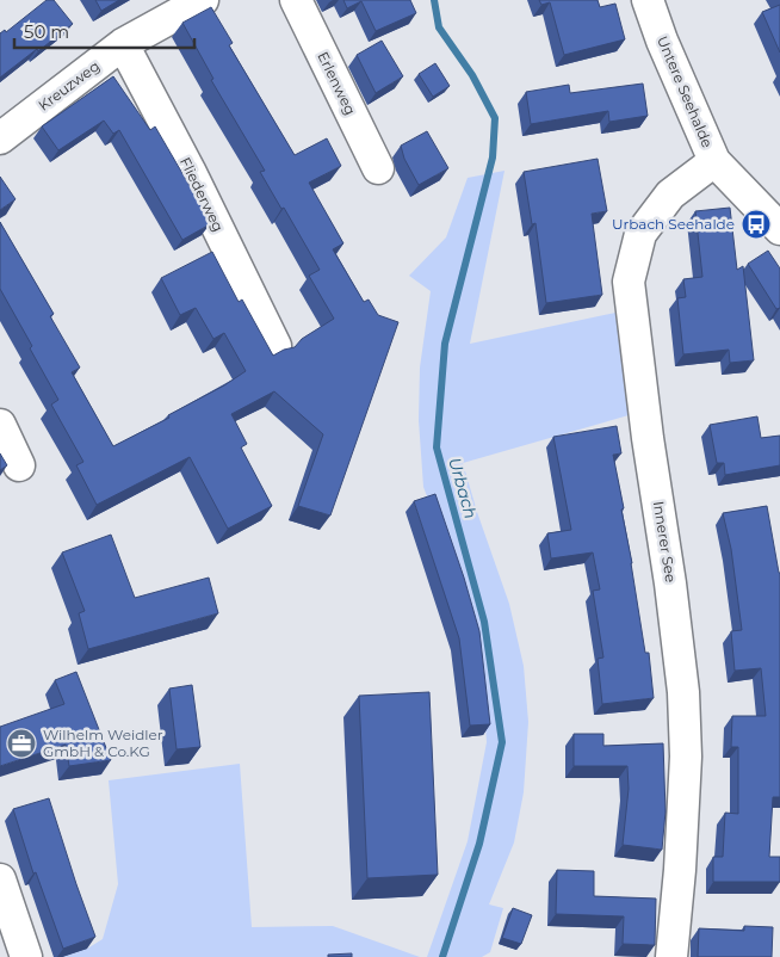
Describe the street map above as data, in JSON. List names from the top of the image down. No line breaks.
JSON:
{"streets":{"street":["Erlenweg","Kreuzweg","Untere Seehalde","Fliederweg","Innerer See"]},"crossings":[["Kreuzweg","Fliederweg"],["Untere Seehalde","Innerer See"]],"water":["Urbach"],"places":{"bus stop":["Urbach Seehalde"],"office":["Wilhelm Weidler GmbH & Co.KG"]},"scale_bar":"50 m"}
